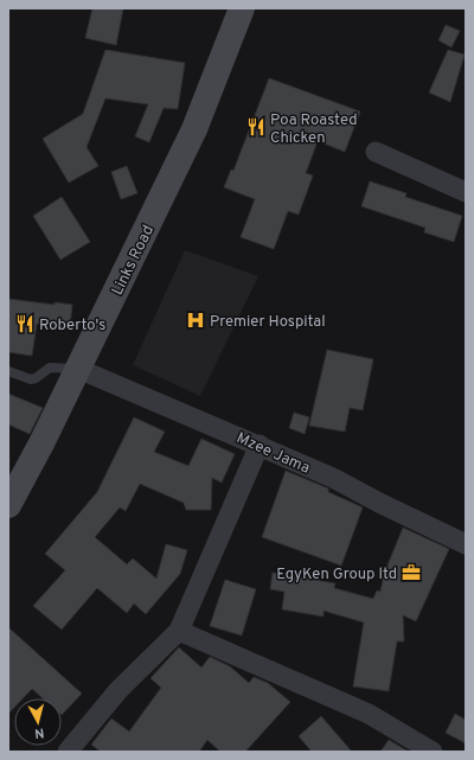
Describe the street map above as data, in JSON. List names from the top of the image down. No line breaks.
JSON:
{"streets":{"main road":["Links Road"],"street":["Mzee Jama"]},"crossings":[["Links Road","Mzee Jama"]],"places":{"restaurant":["Poa Roasted Chicken","Roberto's"],"hospital":["Premier Hospital"],"office":["EgyKen Group ltd"]},"north":"bottom"}
